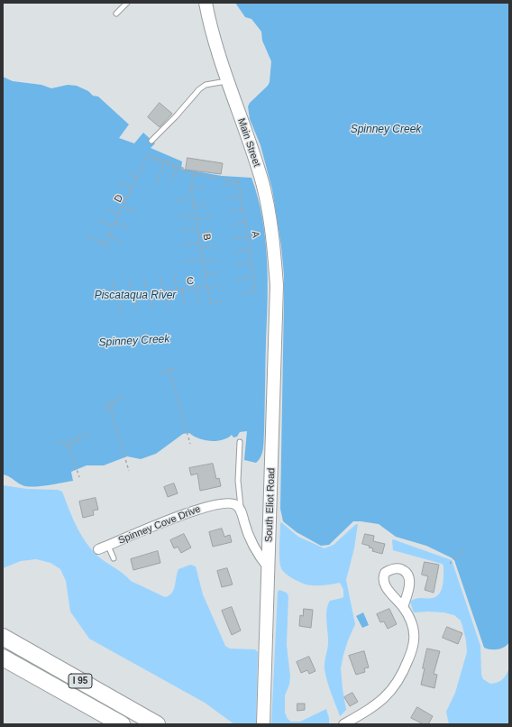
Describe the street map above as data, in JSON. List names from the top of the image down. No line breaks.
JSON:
{"streets":{"highway":["I 95"],"main road":["Main Street","South Eliot Road"],"street":["Spinney Cove Drive"],"path":["D","A","B","C"]},"crossings":[["Main Street","South Eliot Road"],["B","C"]],"water":["Spinney Creek","Piscataqua River"]}
